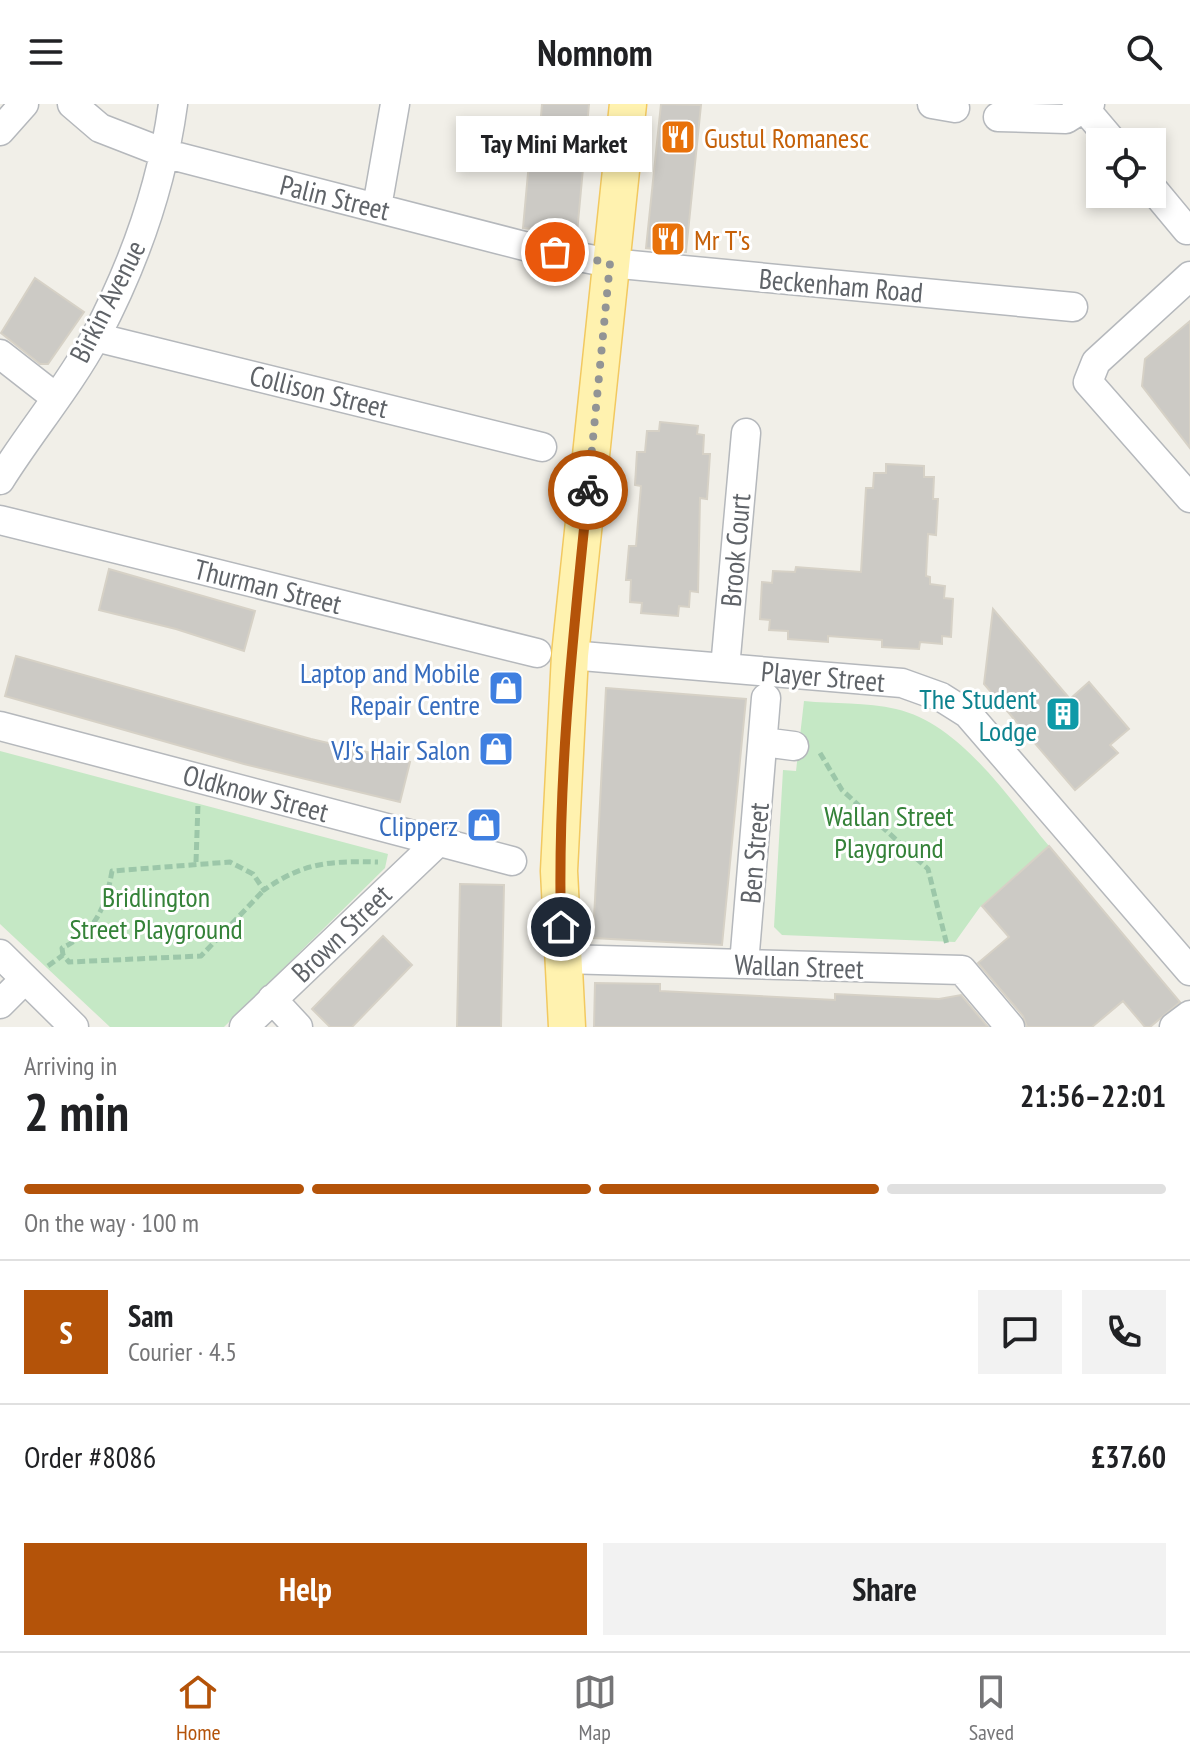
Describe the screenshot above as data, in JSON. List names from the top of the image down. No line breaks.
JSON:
{"streets":{"street":["Palin Street","Beckenham Road","Birkin Avenue","Collison Street","Brook Court","Thurman Street","Player Street","Oldknow Street","Ben Street","Brown Street","Wallan Street"]},"crossings":[["Palin Street","Beckenham Road"],["Palin Street","Birkin Avenue"],["Birkin Avenue","Collison Street"],["Brook Court","Player Street"],["Thurman Street","Player Street"],["Oldknow Street","Brown Street"],["Ben Street","Wallan Street"]],"parks":["Wallan Street Playground","Bridlington Street Playground"],"places":{"restaurant":["Gustul Romanesc","Mr T's"],"other":["Tay Mini Market"],"shop":["Laptop and Mobile Repair Centre","VJ's Hair Salon","Clipperz"],"building":["The Student Lodge"]},"page":{"header":"Nomnom","bubble":"Tay Mini Market","heading":["2 min","Arriving in","21:56–22:01"],"panel":["Sam","Courier · 4.5","Order #8086","£37.60"],"bar":"On the way · 100 m","round":"S","buttons":["Help","Share"],"tabs":["Home","Map","Saved"]}}
